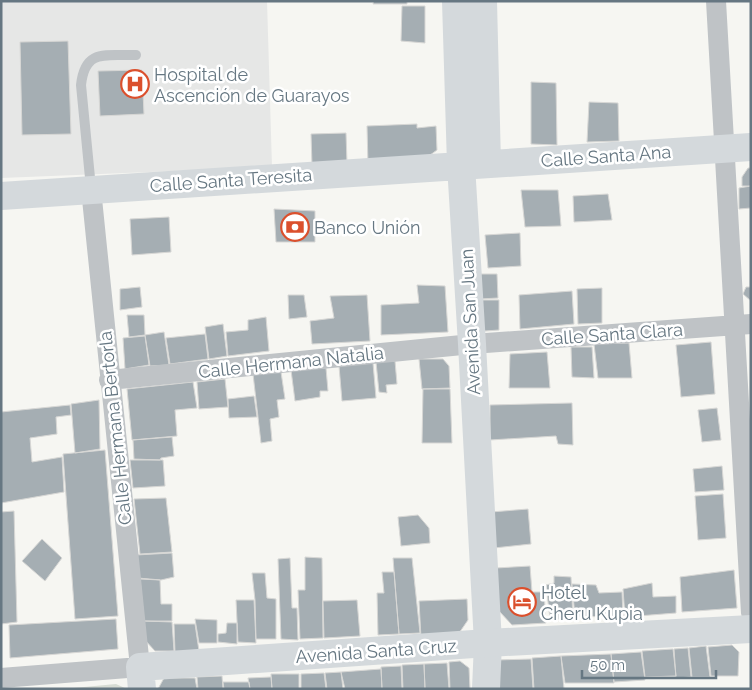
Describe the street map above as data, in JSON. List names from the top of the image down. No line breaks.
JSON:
{"streets":{"street":["Calle Santa Ana","Calle Santa Teresita","Avenida San Juan","Calle Santa Clara","Calle Hermana Natalia","Calle Hermana Bertorla","Avenida Santa Cruz"]},"crossings":[["Calle Santa Ana","Calle Santa Teresita"],["Calle Santa Ana","Avenida San Juan"],["Calle Santa Teresita","Avenida San Juan"],["Calle Santa Teresita","Calle Hermana Bertorla"],["Avenida San Juan","Calle Santa Clara"],["Avenida San Juan","Calle Hermana Natalia"],["Avenida San Juan","Avenida Santa Cruz"],["Calle Santa Clara","Calle Hermana Natalia"],["Calle Hermana Natalia","Calle Hermana Bertorla"],["Calle Hermana Bertorla","Avenida Santa Cruz"]],"places":{"hospital":["Hospital de Ascención de Guarayos"],"bank":["Banco Unión"],"hotel":["Hotel Cheru Kupia"]},"scale_bar":"50 m"}
